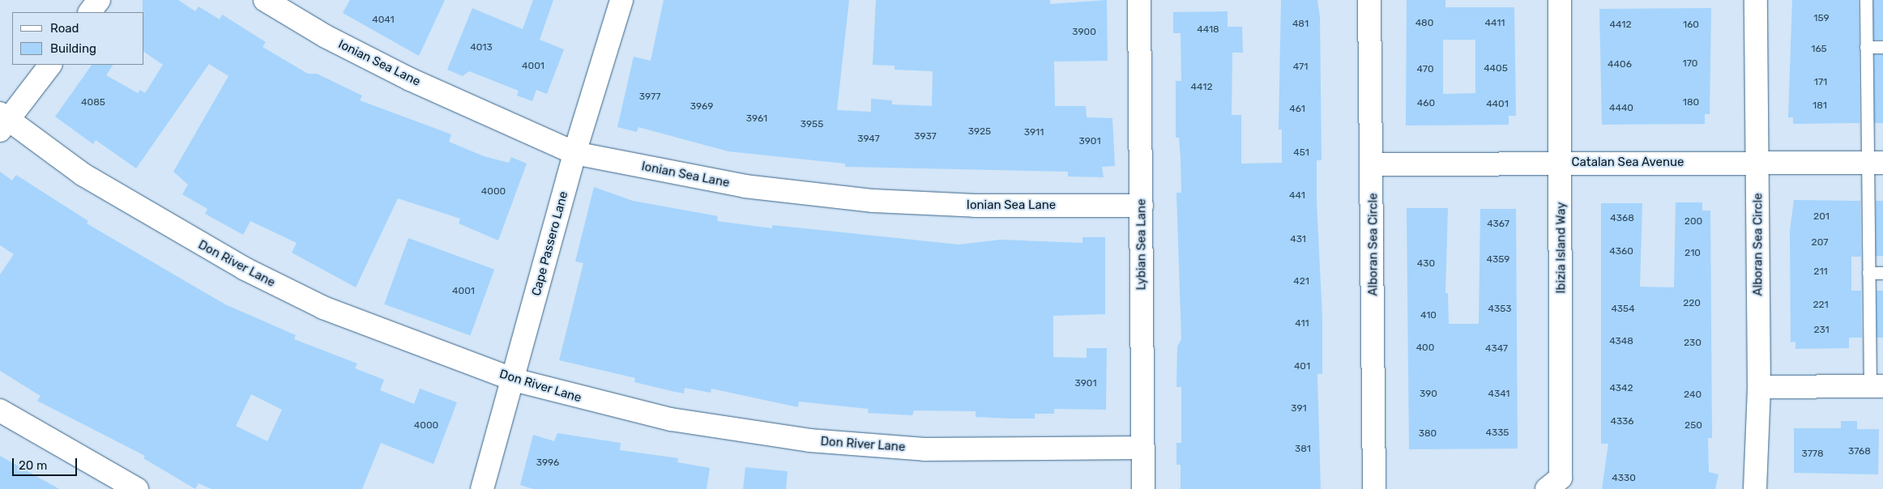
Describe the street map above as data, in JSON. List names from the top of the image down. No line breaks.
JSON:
{"streets":{"street":["Ionian Sea Lane","Catalan Sea Avenue","Cape Passero Lane","Lybian Sea Lane","Alboran Sea Circle","Ibizia Island Way","Don River Lane"]},"crossings":[["Ionian Sea Lane","Cape Passero Lane"],["Ionian Sea Lane","Lybian Sea Lane"],["Catalan Sea Avenue","Alboran Sea Circle"],["Catalan Sea Avenue","Ibizia Island Way"],["Cape Passero Lane","Don River Lane"],["Lybian Sea Lane","Don River Lane"]],"house_numbers":["159","4041","480","4411","481","4412","160","4418","3900","4013","165","170","4406","4001","471","4405","470","171","4412","3977","4085","180","460","4401","181","3969","4440","461","3961","3955","3925","3911","3937","3947","3901","451","4000","441","201","4368","200","4367","431","207","4360","210","4359","430","211","421","4001","220","221","4353","4354","410","411","231","4348","230","400","4347","401","3901","4342","390","4341","240","391","4336","4000","250","4335","380","381","3768","3778","3996","4330"],"legend":["Road","Building"],"scale_bar":"20 m"}
